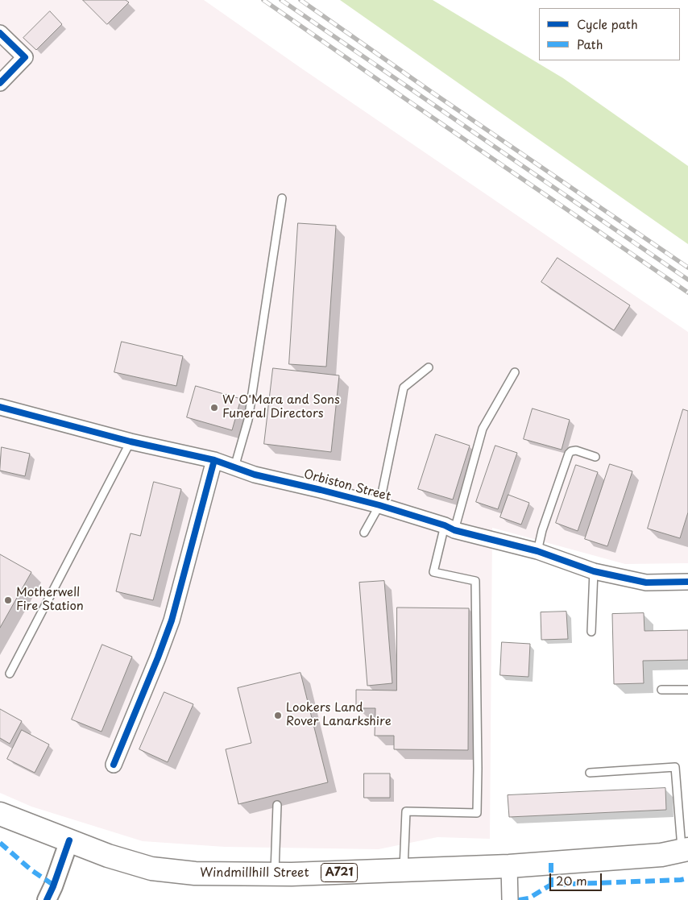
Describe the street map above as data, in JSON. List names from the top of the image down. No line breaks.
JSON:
{"streets":{"main road":["A721","Windmillhill Street"],"street":["Orbiston Street"]},"places":["W O'Mara and Sons Funeral Directors","Motherwell Fire Station","Lookers Land Rover Lanarkshire"],"legend":["Cycle path","Path"],"scale_bar":"20 m"}
